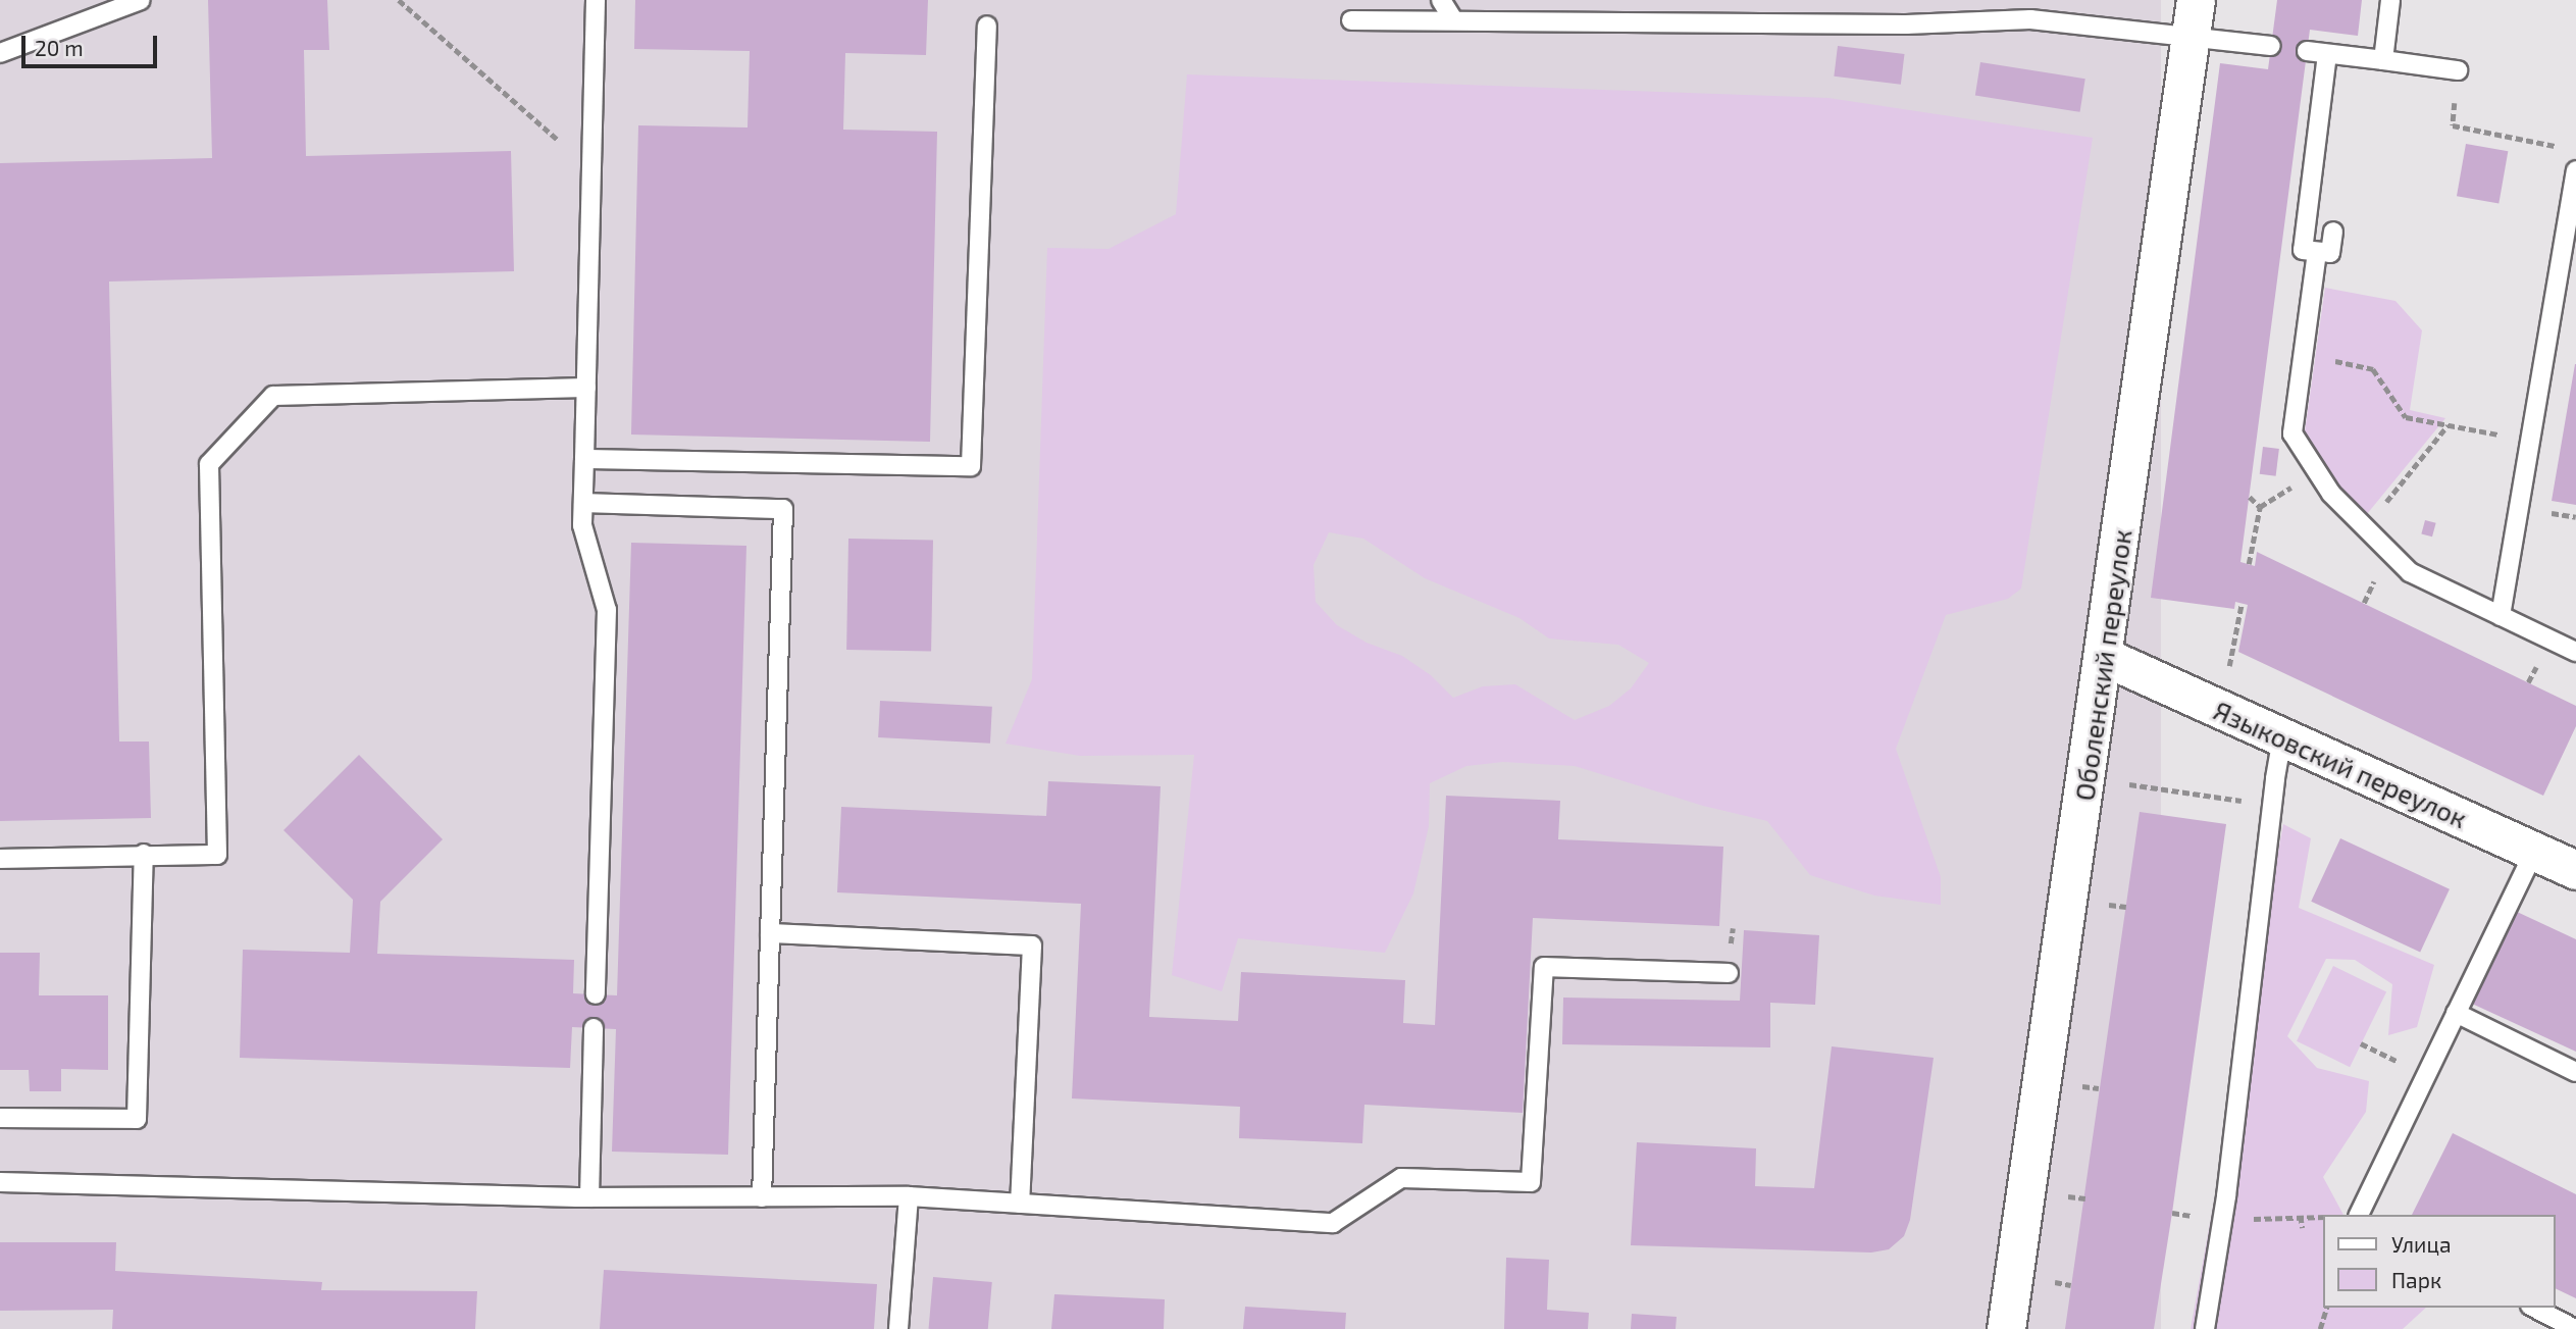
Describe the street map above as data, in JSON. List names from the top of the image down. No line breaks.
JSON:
{"streets":{"street":["Оболенский переулок","Языковский переулок"]},"crossings":[["Оболенский переулок","Языковский переулок"]],"legend":["Улица","Парк"],"scale_bar":"20 m"}
